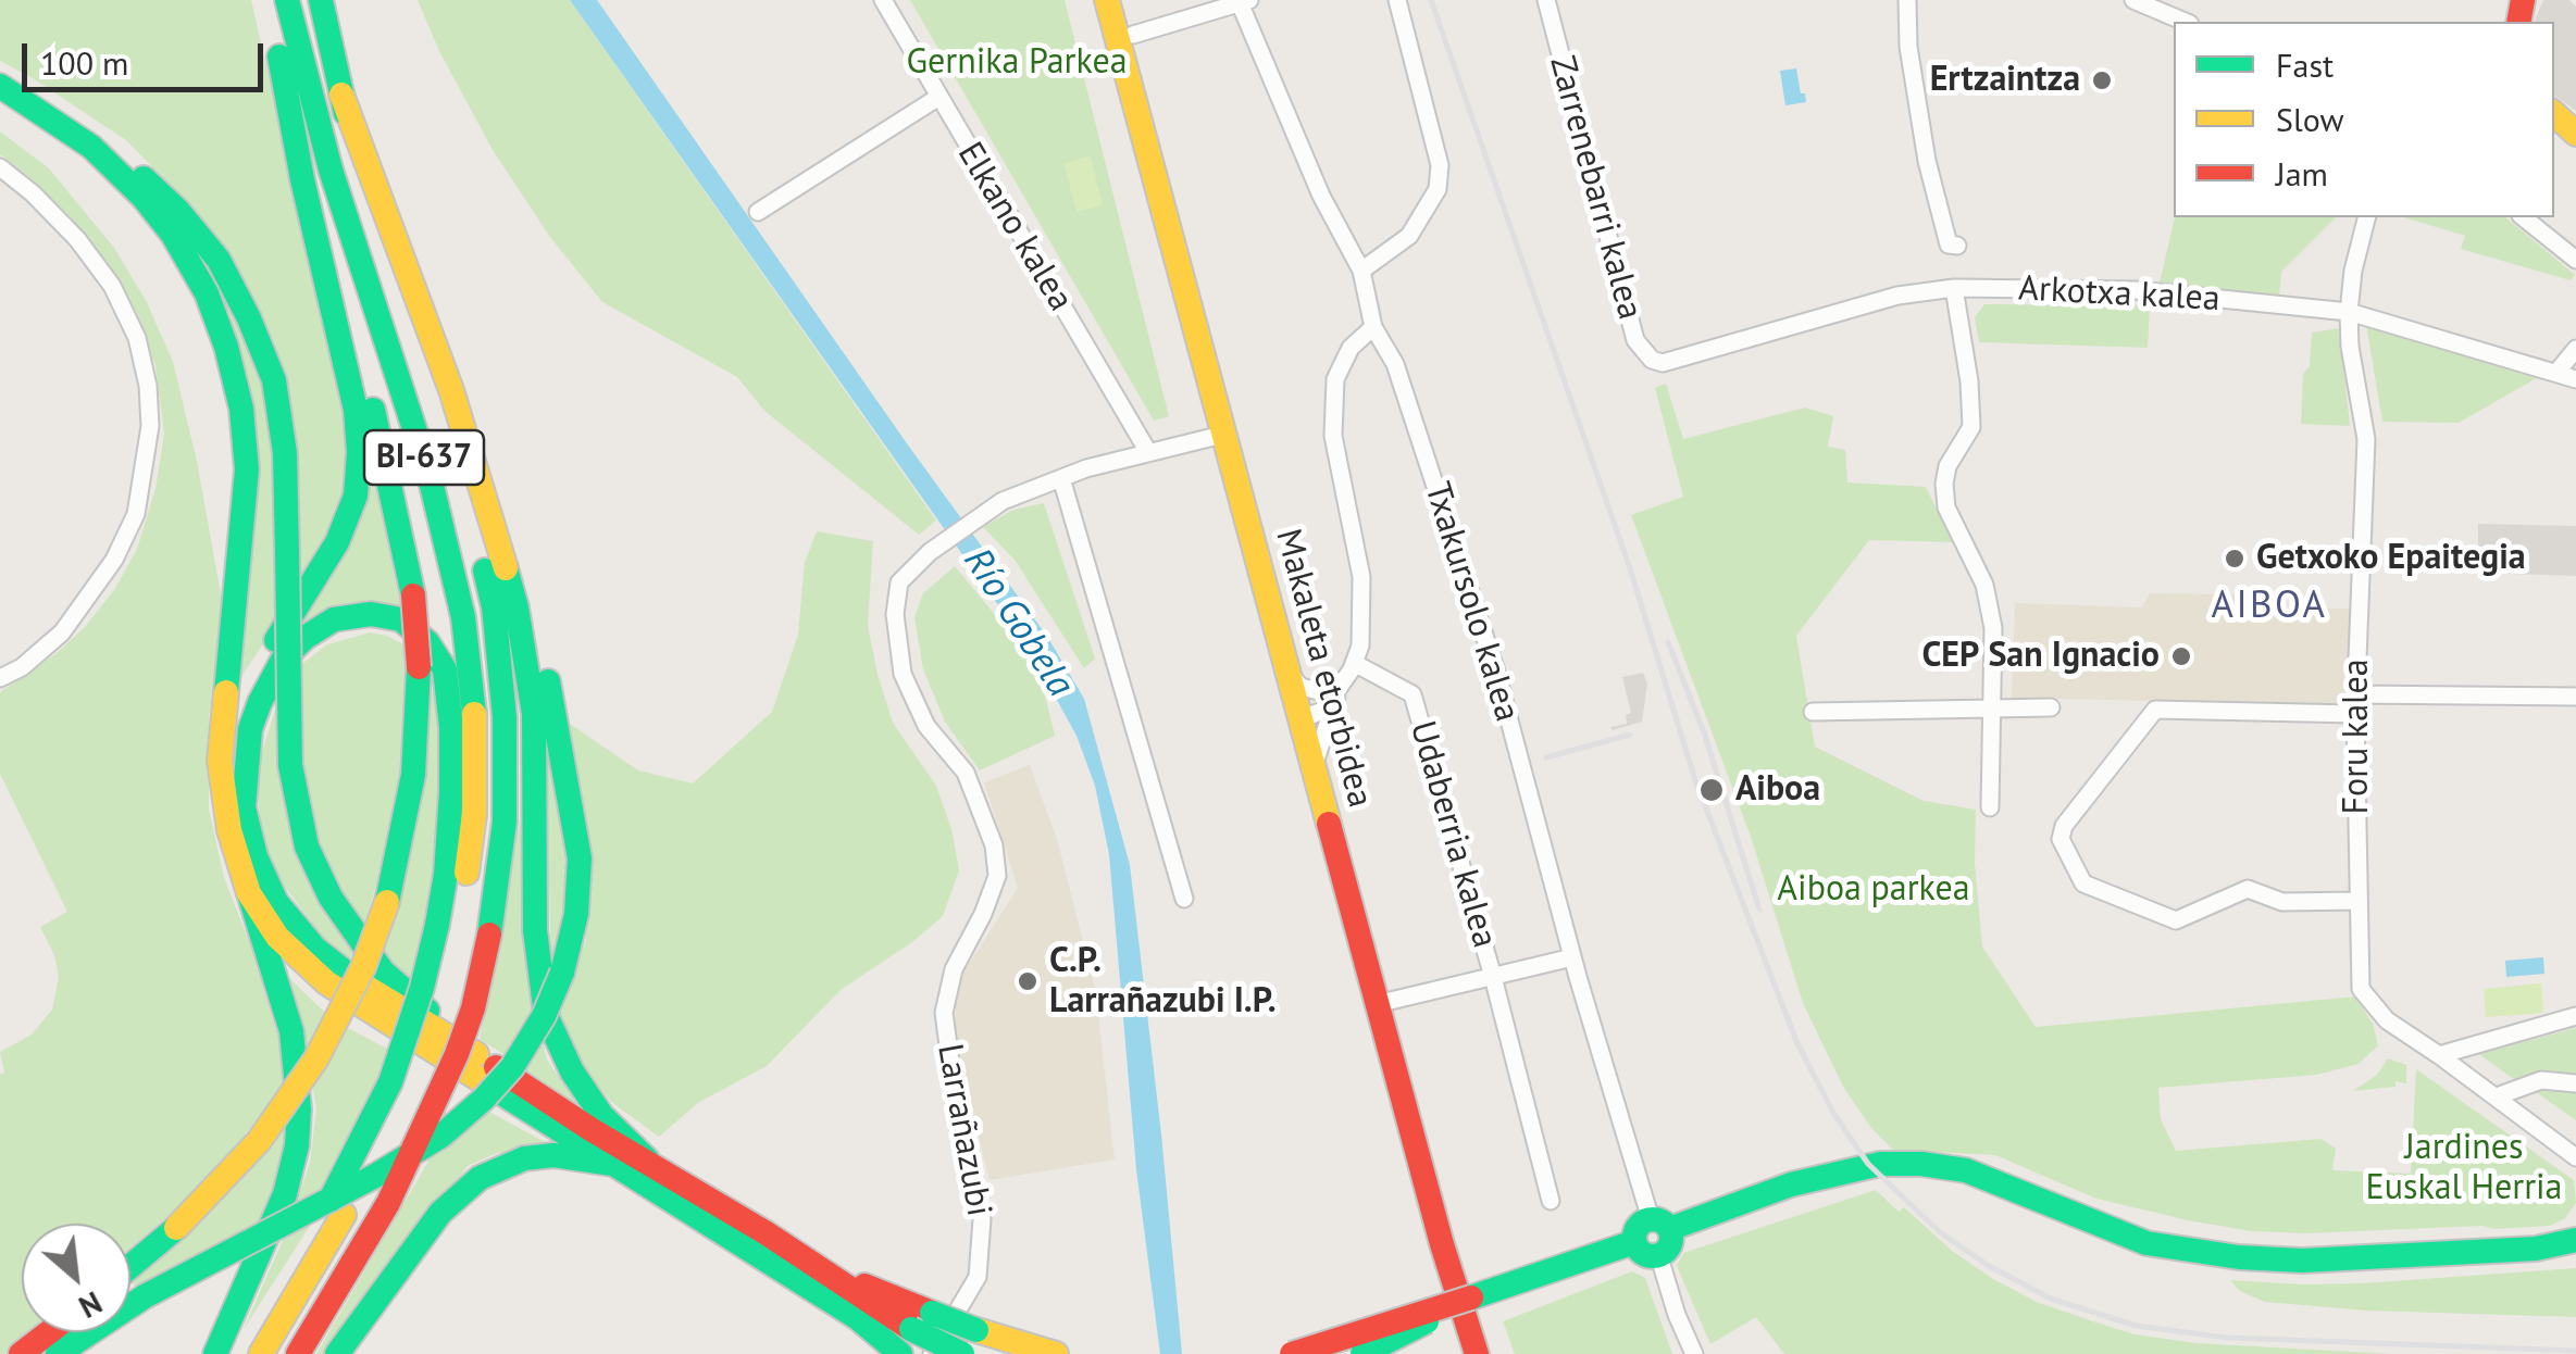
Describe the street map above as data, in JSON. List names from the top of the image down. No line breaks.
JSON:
{"streets":{"main road":["BI-637","Makaleta etorbidea"],"street":["Zarrenebarri kalea","Elkano kalea","Arkotxa kalea","Txakursolo kalea","Foru kalea","Udaberria kalea","Larrañazubi"]},"crossings":[["Zarrenebarri kalea","Arkotxa kalea"],["Elkano kalea","Larrañazubi"],["Arkotxa kalea","Foru kalea"],["Txakursolo kalea","Udaberria kalea"],["Makaleta etorbidea","Udaberria kalea"],["Makaleta etorbidea","Larrañazubi"]],"districts":["AIBOA"],"water":["Río Gobela"],"parks":["Gernika Parkea","Aiboa parkea","Jardines Euskal Herria"],"places":["Ertzaintza","Getxoko Epaitegia","CEP San Ignacio","Aiboa","C.P. Larrañazubi I.P."],"legend":["Fast","Slow","Jam"],"scale_bar":"100 m","north":"bottom right"}
